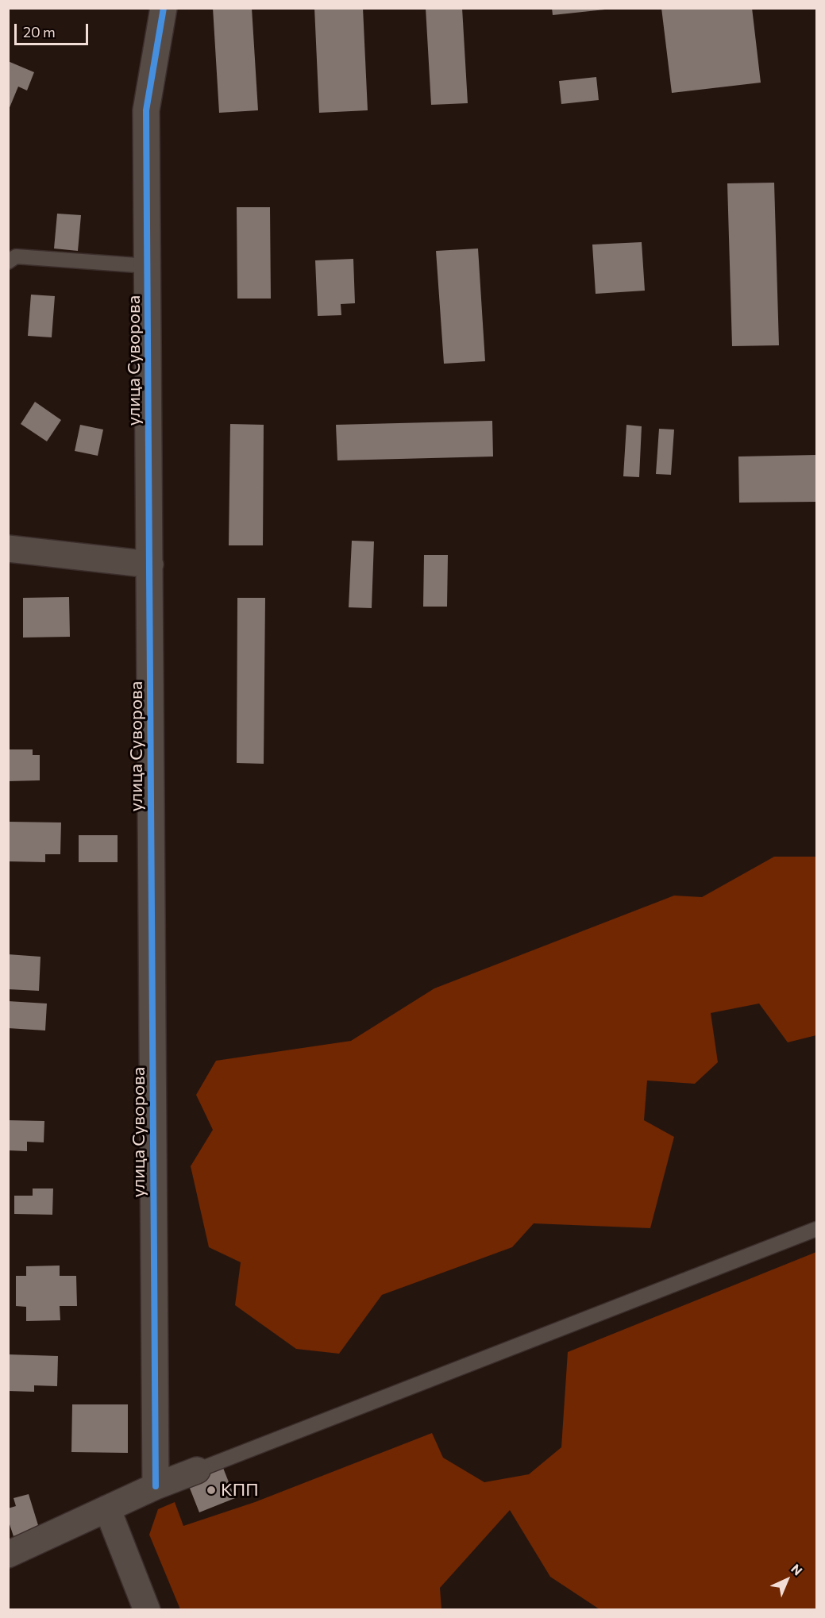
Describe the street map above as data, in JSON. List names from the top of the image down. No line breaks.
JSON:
{"streets":{"street":["улица Суворова"]},"places":["КПП"],"scale_bar":"20 m","north":"top right"}
